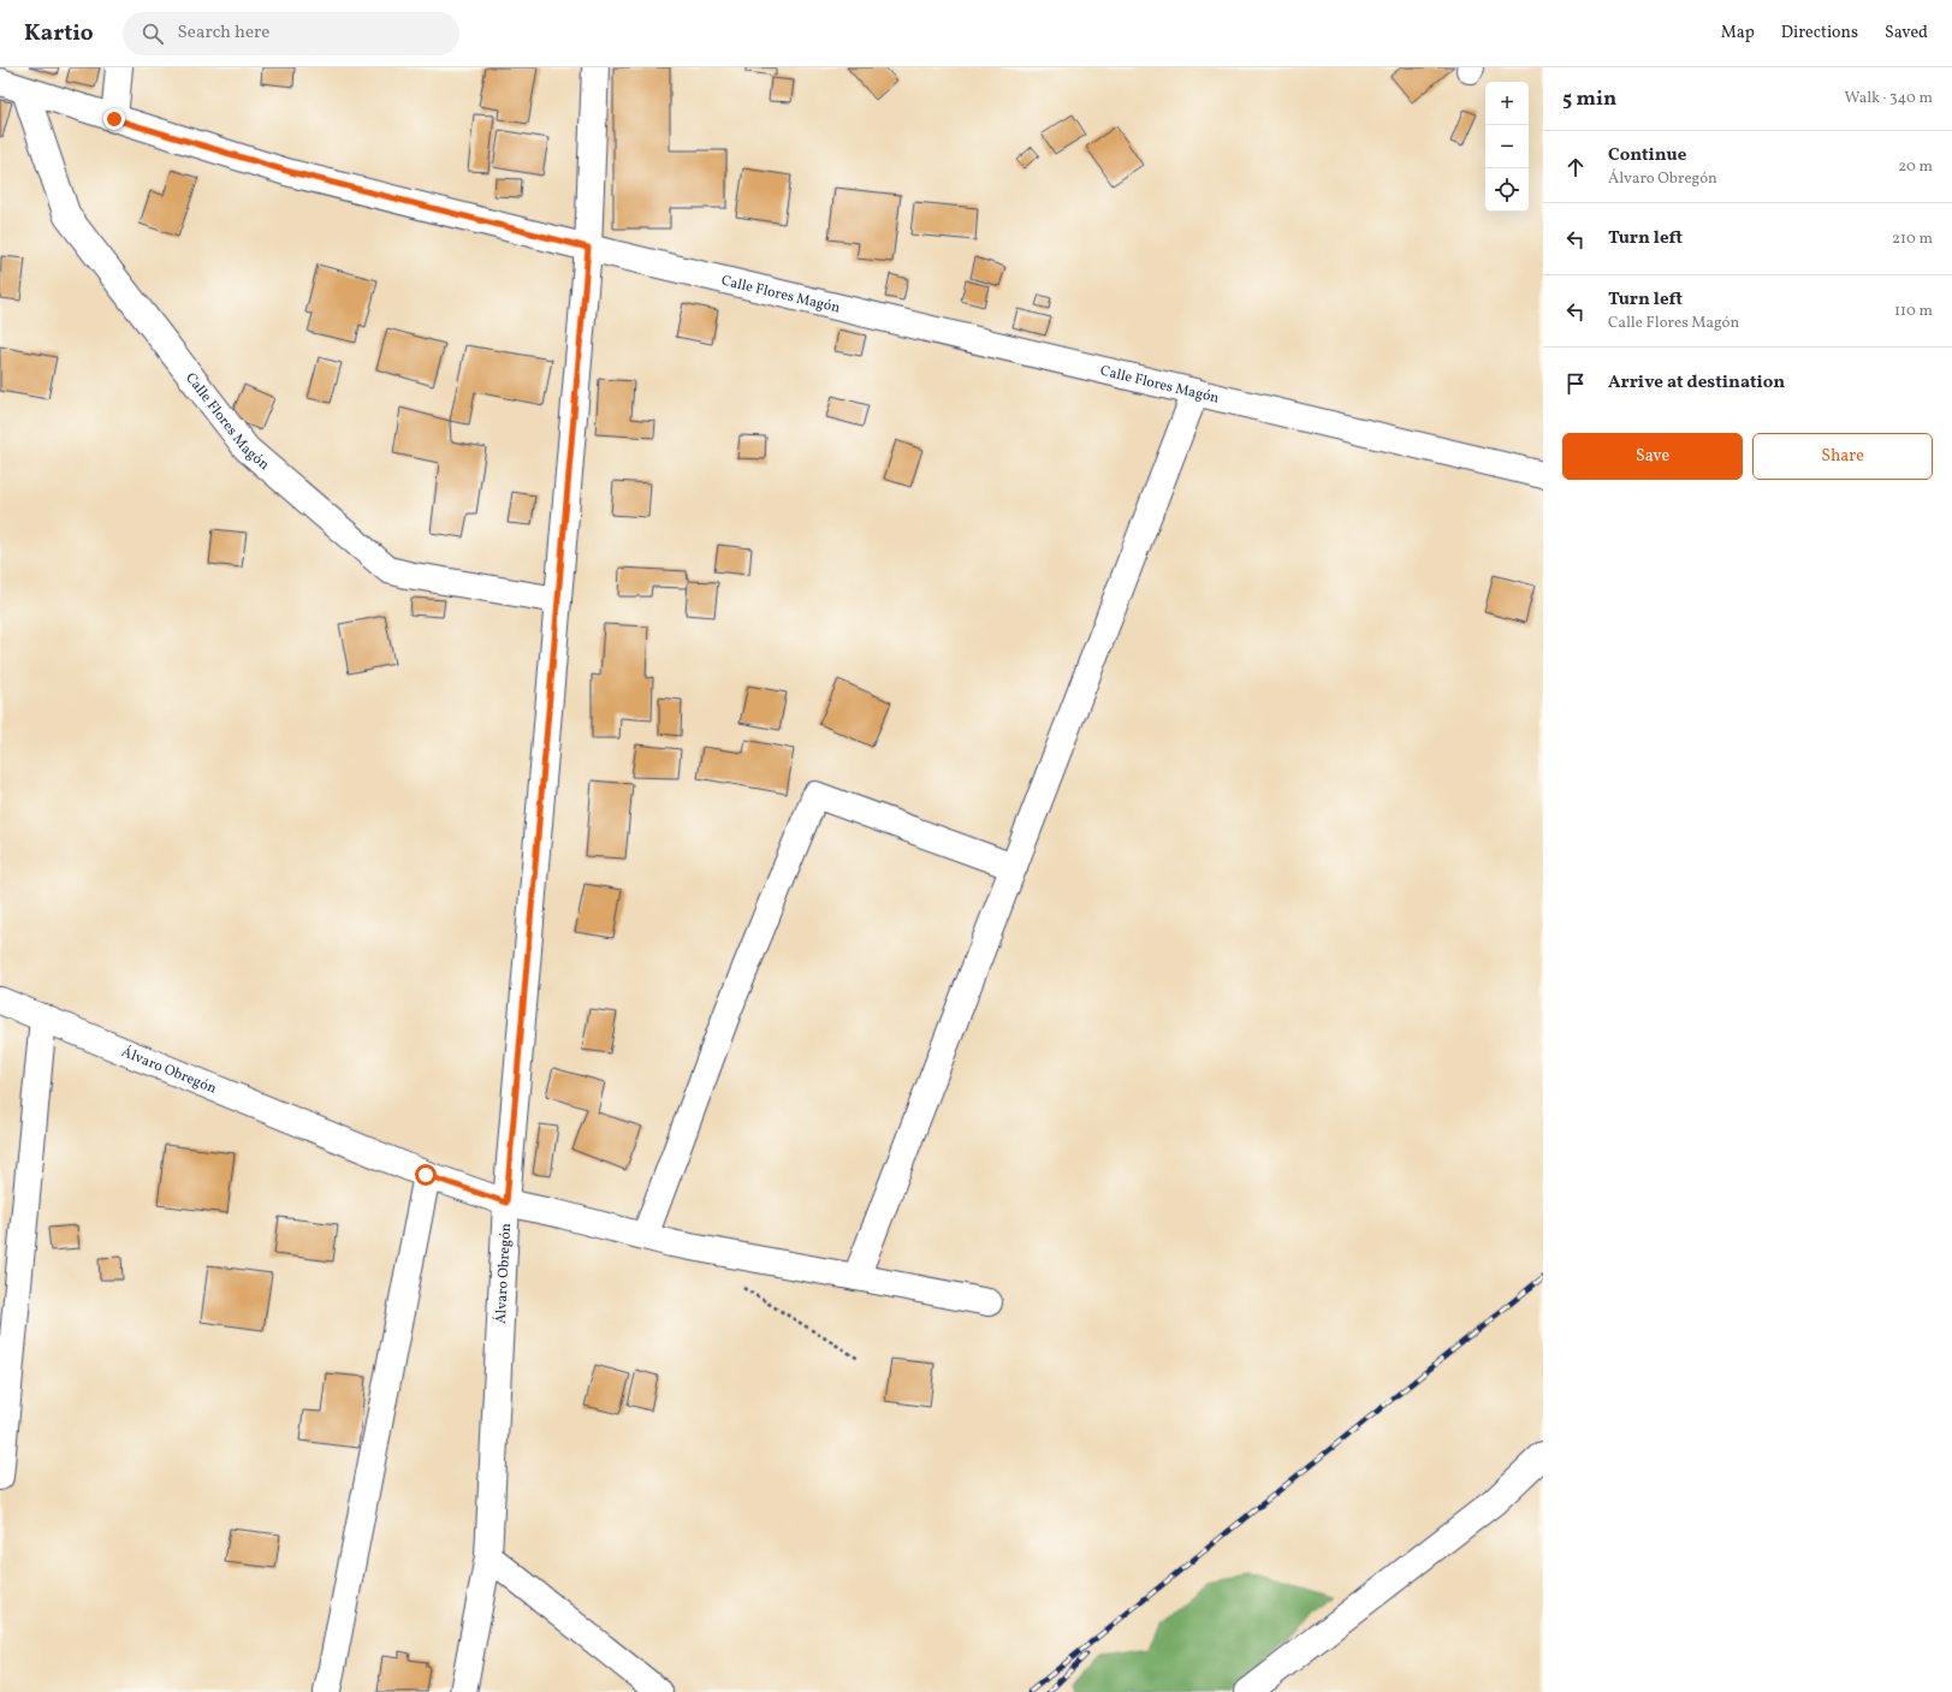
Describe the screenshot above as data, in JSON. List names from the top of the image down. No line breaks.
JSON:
{"streets":{"street":["Calle Flores Magón","Álvaro Obregón"]},"page":{"header":"Kartio","search":"Search here","nav":["Map","Directions","Saved"],"heading":["5 min","Walk · 340 m"],"map_buttons":["+","−"],"list":[["Continue","Álvaro Obregón","20 m"],["Turn left","210 m"],["Turn left","Calle Flores Magón","110 m"],"Arrive at destination"],"buttons":["Save","Share"]}}
